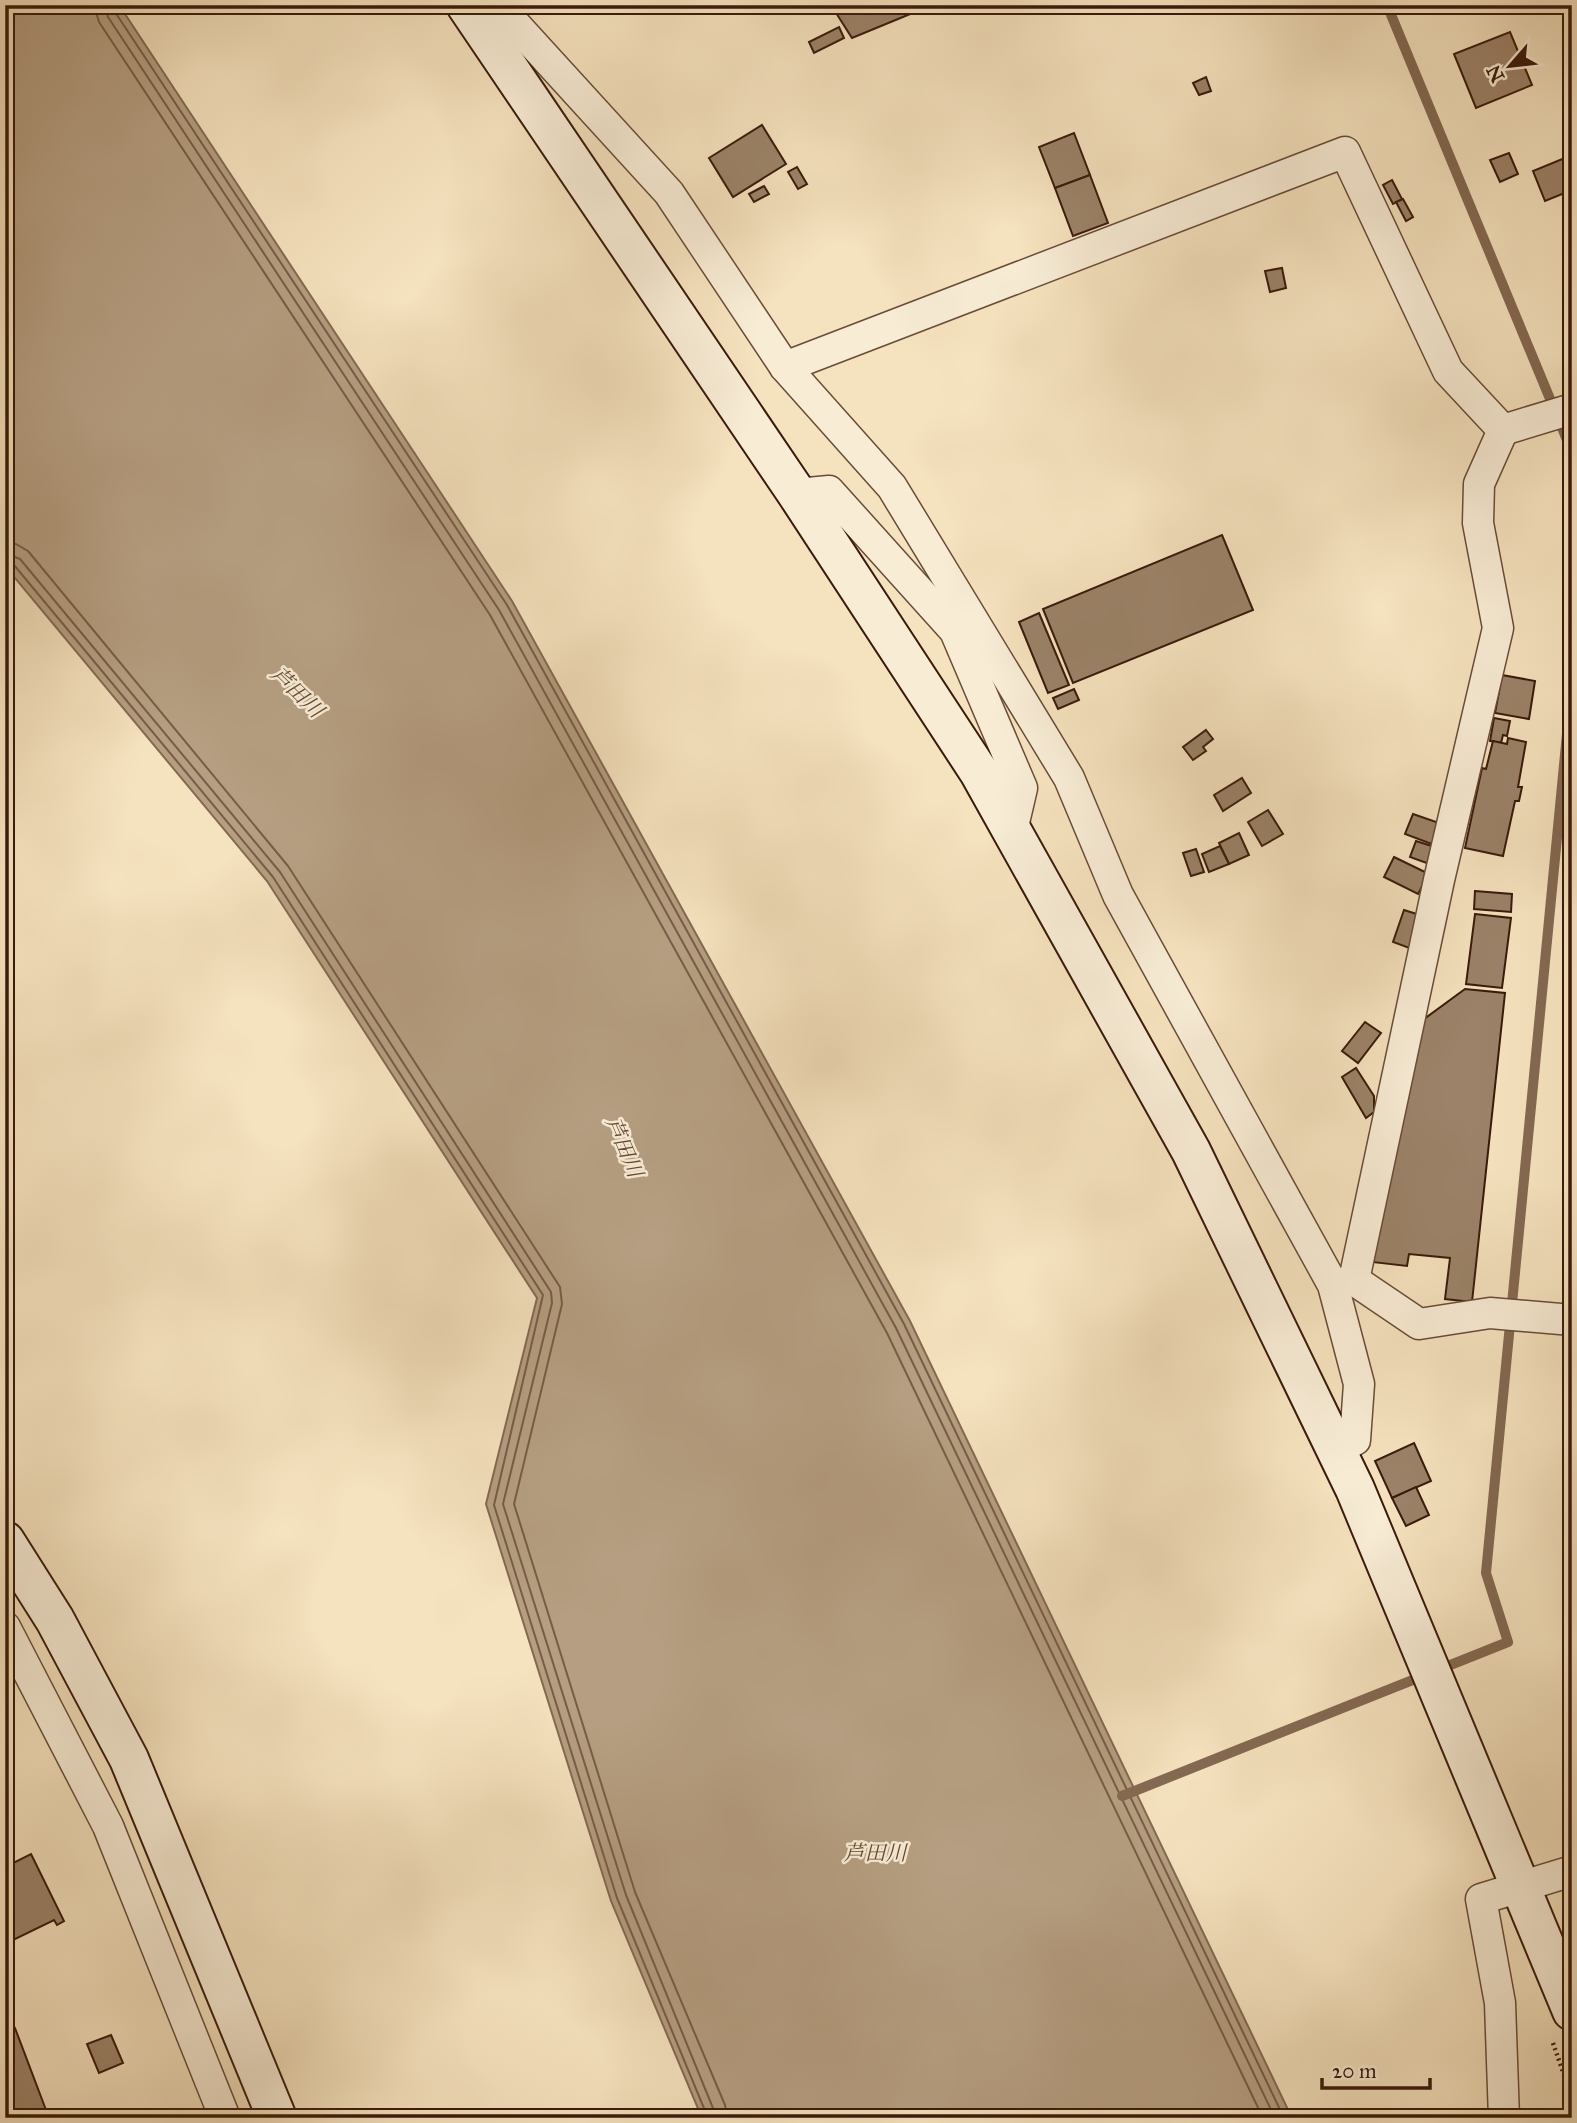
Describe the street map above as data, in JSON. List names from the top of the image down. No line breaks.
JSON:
{"water":["芦田川"],"scale_bar":"20 m","north":"bottom left"}
